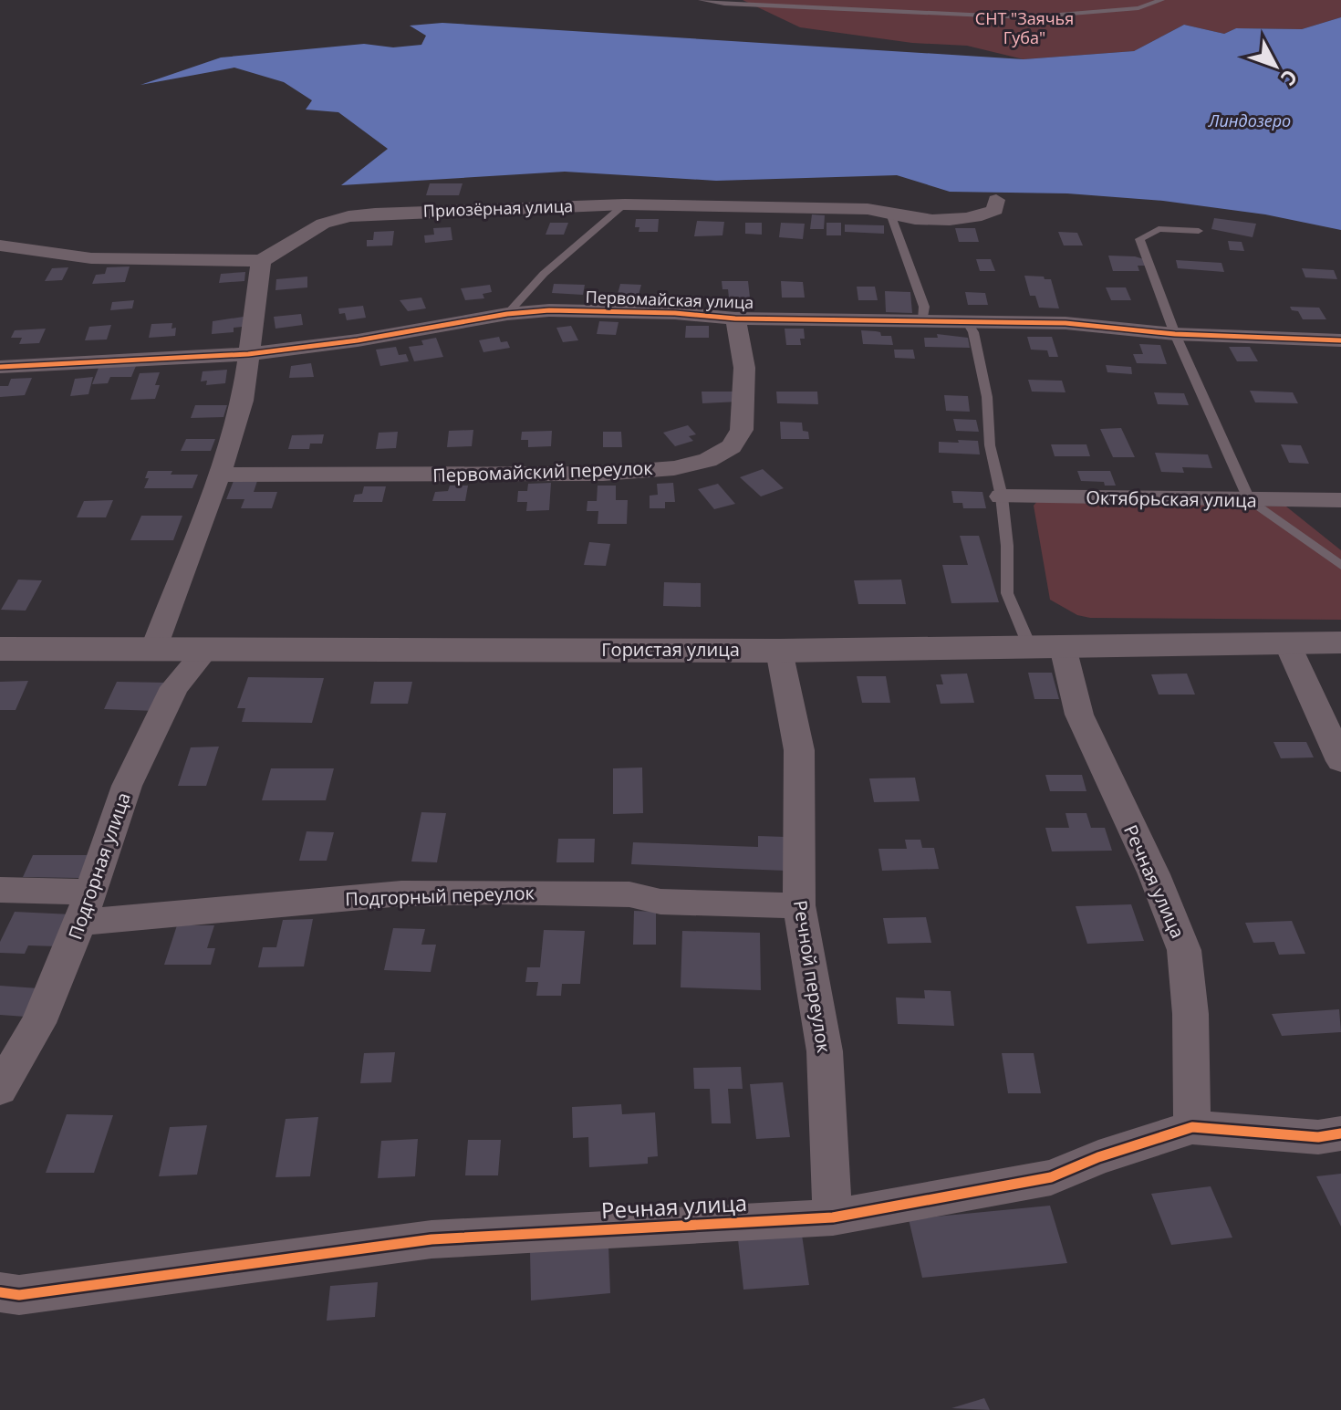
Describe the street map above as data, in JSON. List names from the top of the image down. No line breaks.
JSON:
{"streets":{"street":["Приозёрная улица","Первомайская улица","Первомайский переулок","Октябрьская улица","Гористая улица","Подгорная улица","Речная улица","Подгорный переулок","Речной переулок"]},"crossings":[["Первомайская улица","Первомайский переулок"],["Гористая улица","Подгорная улица"],["Гористая улица","Речная улица"],["Гористая улица","Речной переулок"],["Подгорная улица","Подгорный переулок"],["Речная улица","Речной переулок"],["Подгорный переулок","Речной переулок"]],"water":["Линдозеро"],"parks":["СНТ \"Заячья Губа\""],"north":"bottom right"}
